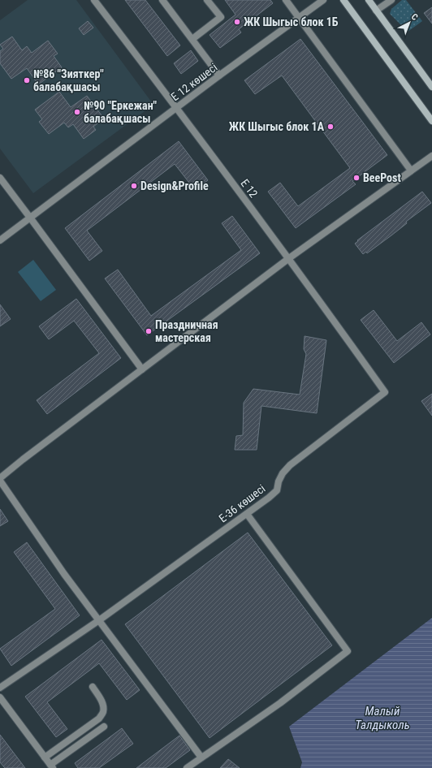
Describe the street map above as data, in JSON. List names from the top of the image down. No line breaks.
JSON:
{"streets":{"street":["Е 12 көшесі","E 12","Е-36 көшесі"]},"crossings":[["Е 12 көшесі","E 12"],["E 12","Е-36 көшесі"]],"water":["Малый Талдыколь"],"places":["ЖК Шыгыс блок 1Б","№86 \"Зияткер\" балабақшасы","№90 \"Еркежан\" балабақшасы","ЖК Шыгыс блок 1А","BeePost","Design&Profile","Праздничная мастерская"],"north":"top right"}
